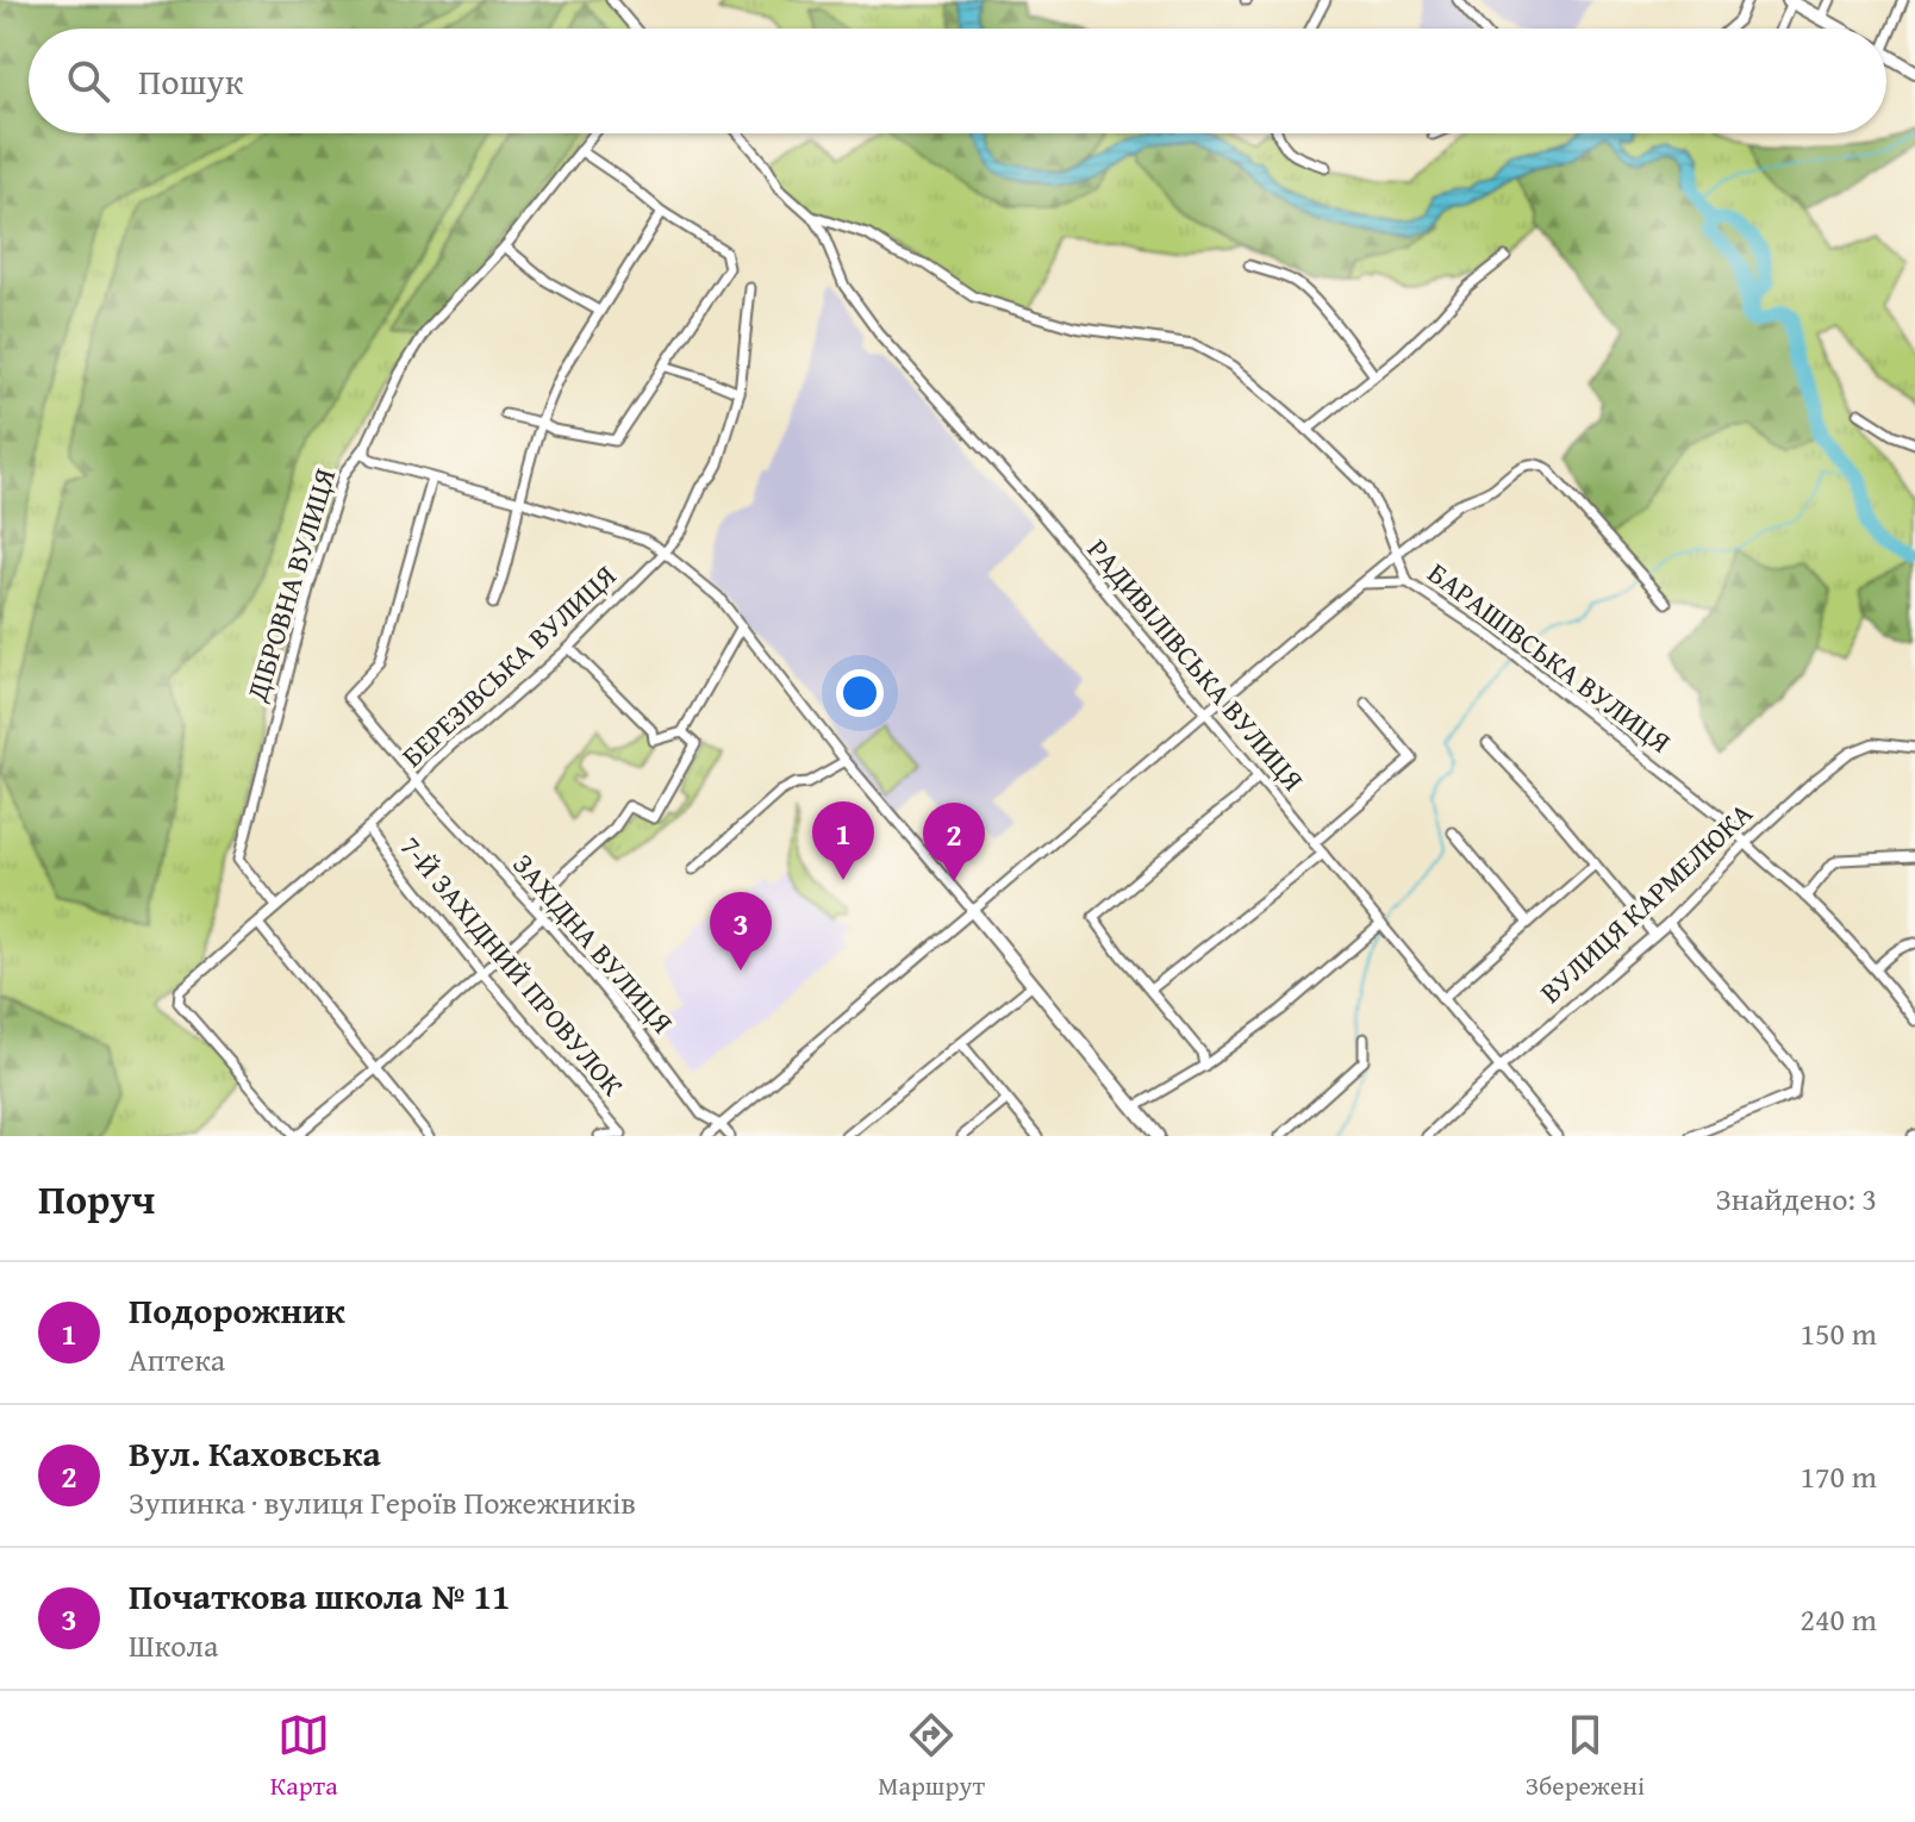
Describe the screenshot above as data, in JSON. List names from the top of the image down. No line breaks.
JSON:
{"streets":{"street":["ДІБРОВНА ВУЛИЦЯ","БАРАШІВСЬКА ВУЛИЦЯ","РАДИВІЛІВСЬКА ВУЛИЦЯ","БЕРЕЗІВСЬКА ВУЛИЦЯ","ВУЛИЦЯ КАРМЕЛЮКА","ЗАХІДНА ВУЛИЦЯ","7-Й ЗАХІДНИЙ ПРОВУЛОК"]},"crossings":[["ДІБРОВНА ВУЛИЦЯ","БЕРЕЗІВСЬКА ВУЛИЦЯ"],["БАРАШІВСЬКА ВУЛИЦЯ","РАДИВІЛІВСЬКА ВУЛИЦЯ"],["БАРАШІВСЬКА ВУЛИЦЯ","ВУЛИЦЯ КАРМЕЛЮКА"],["РАДИВІЛІВСЬКА ВУЛИЦЯ","ВУЛИЦЯ КАРМЕЛЮКА"],["БЕРЕЗІВСЬКА ВУЛИЦЯ","ЗАХІДНА ВУЛИЦЯ"],["БЕРЕЗІВСЬКА ВУЛИЦЯ","7-Й ЗАХІДНИЙ ПРОВУЛОК"]],"page":{"search":"Пошук","pins":["1","2","3"],"heading":["Поруч","Знайдено: 3"],"list":[{"mark":"1","name":"Подорожник","note":"Аптека","value":"150 m"},{"mark":"2","name":"Вул. Каховська","note":"Зупинка · вулиця Героїв Пожежників","value":"170 m"},{"mark":"3","name":"Початкова школа № 11","note":"Школа","value":"240 m"}],"nav":["Карта","Маршрут","Збережені"]}}
